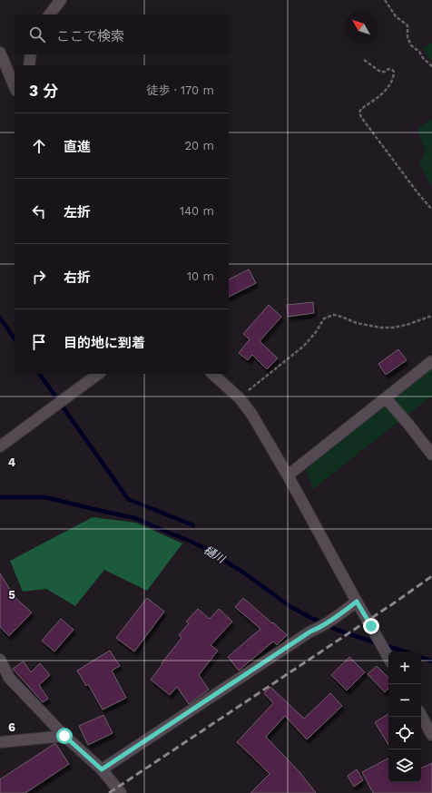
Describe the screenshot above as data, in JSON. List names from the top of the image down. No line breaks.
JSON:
{"water":["樋川"],"north":"top left","page":{"search":"ここで検索","heading":["3 分","徒歩 · 170 m"],"list":[["直進","20 m"],["左折","140 m"],["右折","10 m"],"目的地に到着"],"map_buttons":["+","−"]},"grid":{"rows":["4","5","6"]}}
